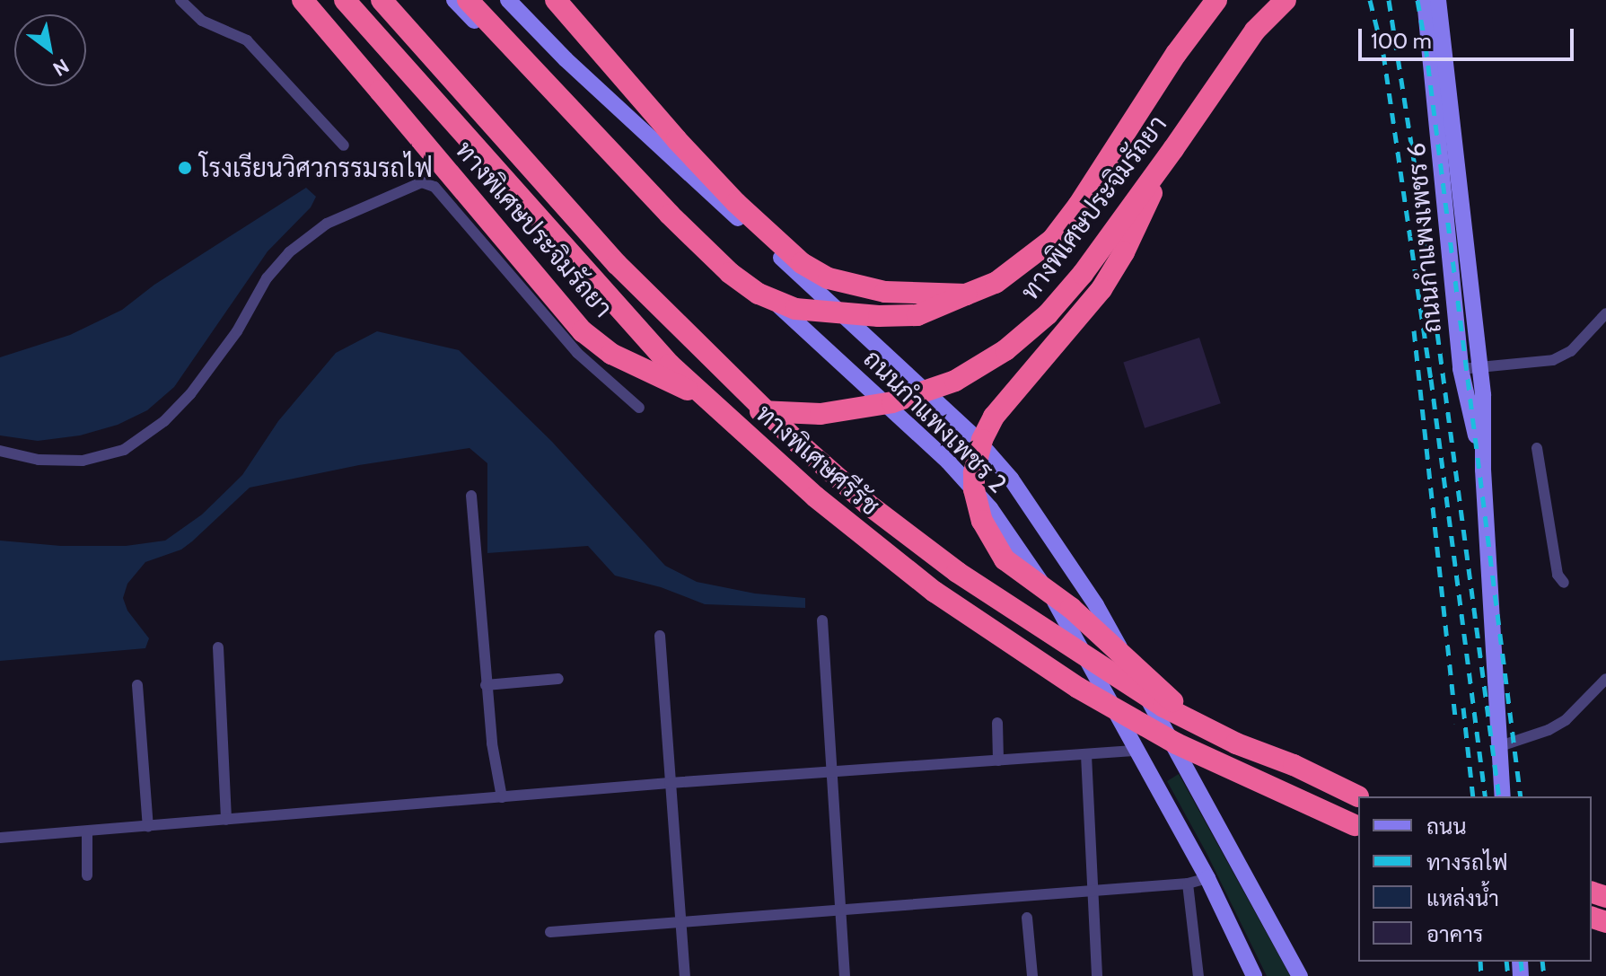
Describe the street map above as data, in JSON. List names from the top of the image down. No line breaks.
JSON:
{"streets":{"highway":["ทางพิเศษประจิมรัถยา","ทางพิเศษศรีรัช"],"main road":["ถนนกำแพงเพชร 6","ถนนกำแพงเพชร 2"]},"places":["โรงเรียนวิศวกรรมรถไฟ"],"legend":["ถนน","ทางรถไฟ","แหล่งน้ำ","อาคาร"],"scale_bar":"100 m","north":"bottom right"}
